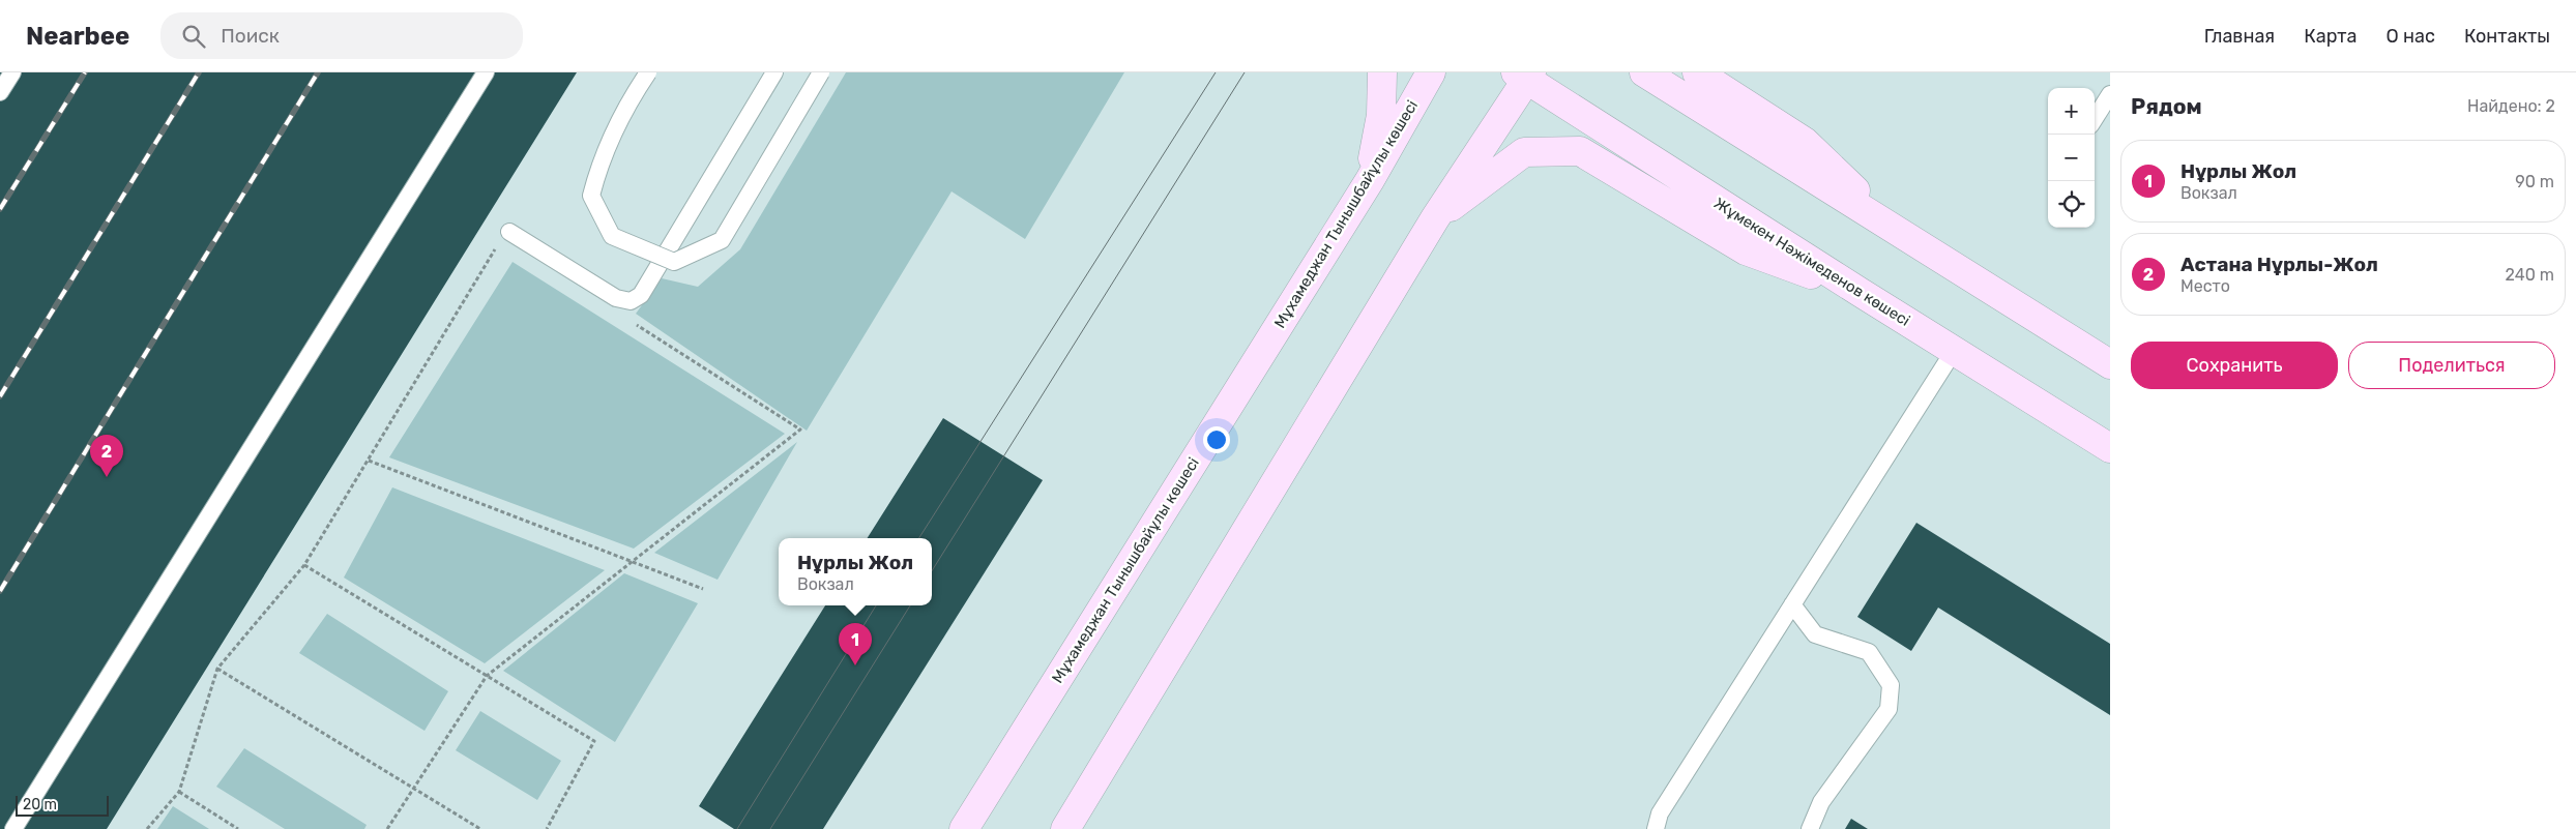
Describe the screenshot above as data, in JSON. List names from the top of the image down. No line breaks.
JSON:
{"streets":{"street":["Мұхамеджан Тынышбайұлы көшесі","Жұмекен Нәжімеденов көшесі"]},"scale_bar":"20 m","page":{"header":"Nearbee","search":"Поиск","nav":["Главная","Карта","О нас","Контакты"],"heading":["Рядом","Найдено: 2"],"map_buttons":["+","−"],"list":[{"mark":"1","name":"Нұрлы Жол","note":"Вокзал","value":"90 m"},{"mark":"2","name":"Астана Нұрлы-Жол","note":"Место","value":"240 m"}],"buttons":["Сохранить","Поделиться"],"pins":["2","1"],"popup":["Нұрлы Жол","Вокзал"],"scale":"20 m"}}
